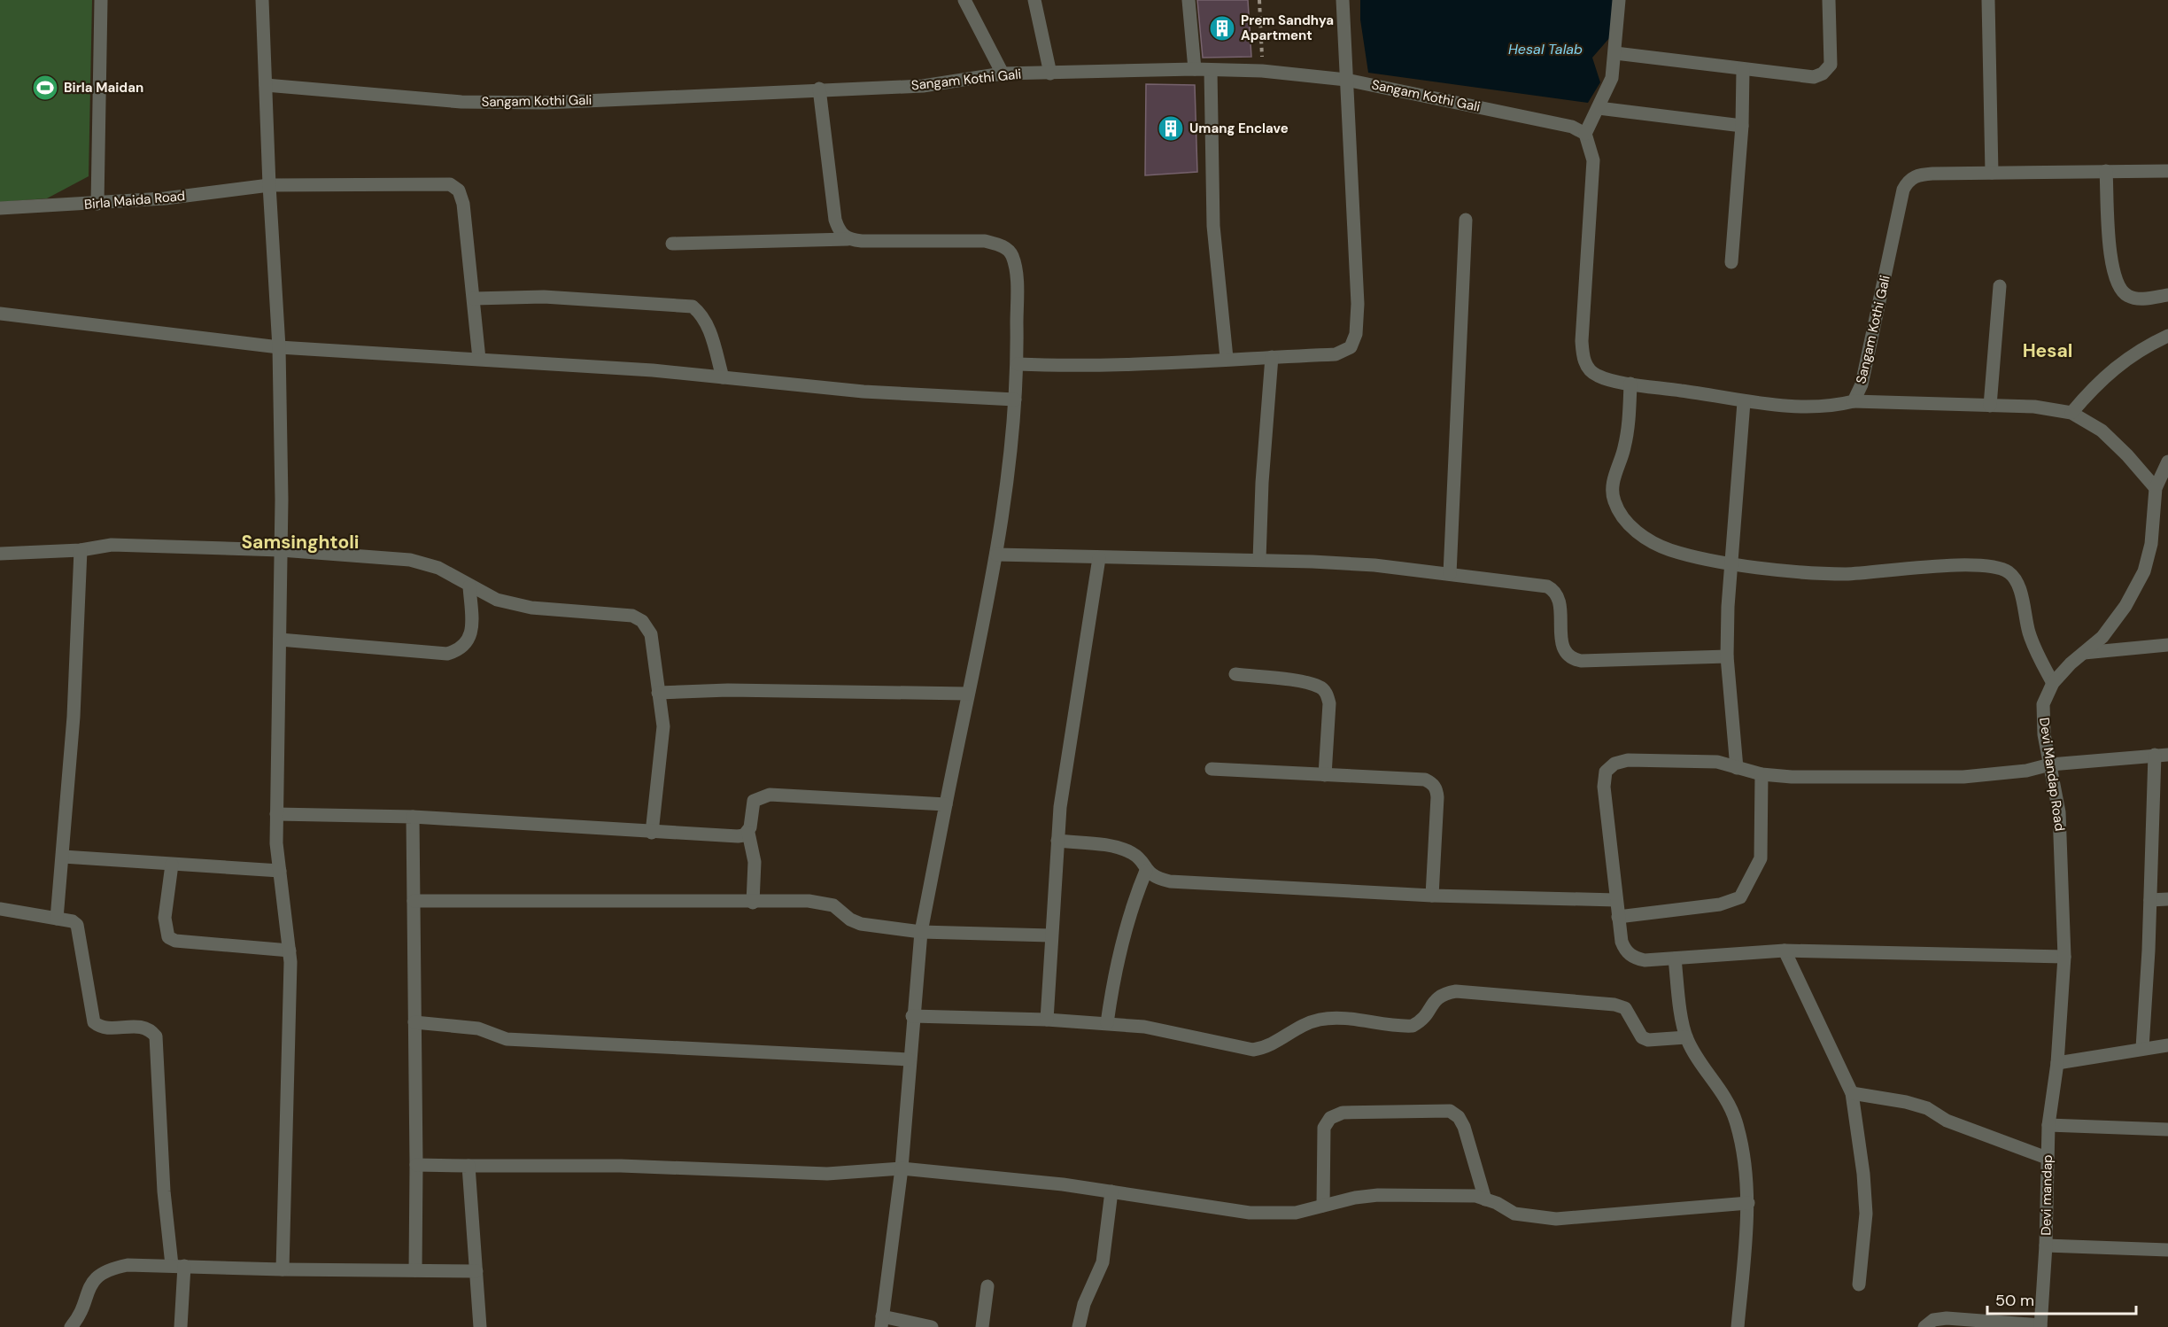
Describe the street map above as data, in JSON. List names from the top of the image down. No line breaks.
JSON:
{"streets":{"street":["Sangam Kothi Gali","Birla Maida Road","Devi Mandap Road","Devi mandap"]},"crossings":[["Devi Mandap Road","Devi mandap"]],"districts":["Hesal","Samsinghtoli"],"water":["Hesal Talab"],"places":{"building":["Prem Sandhya Apartment","Umang Enclave"],"sports":["Birla Maidan"]},"scale_bar":"50 m"}
